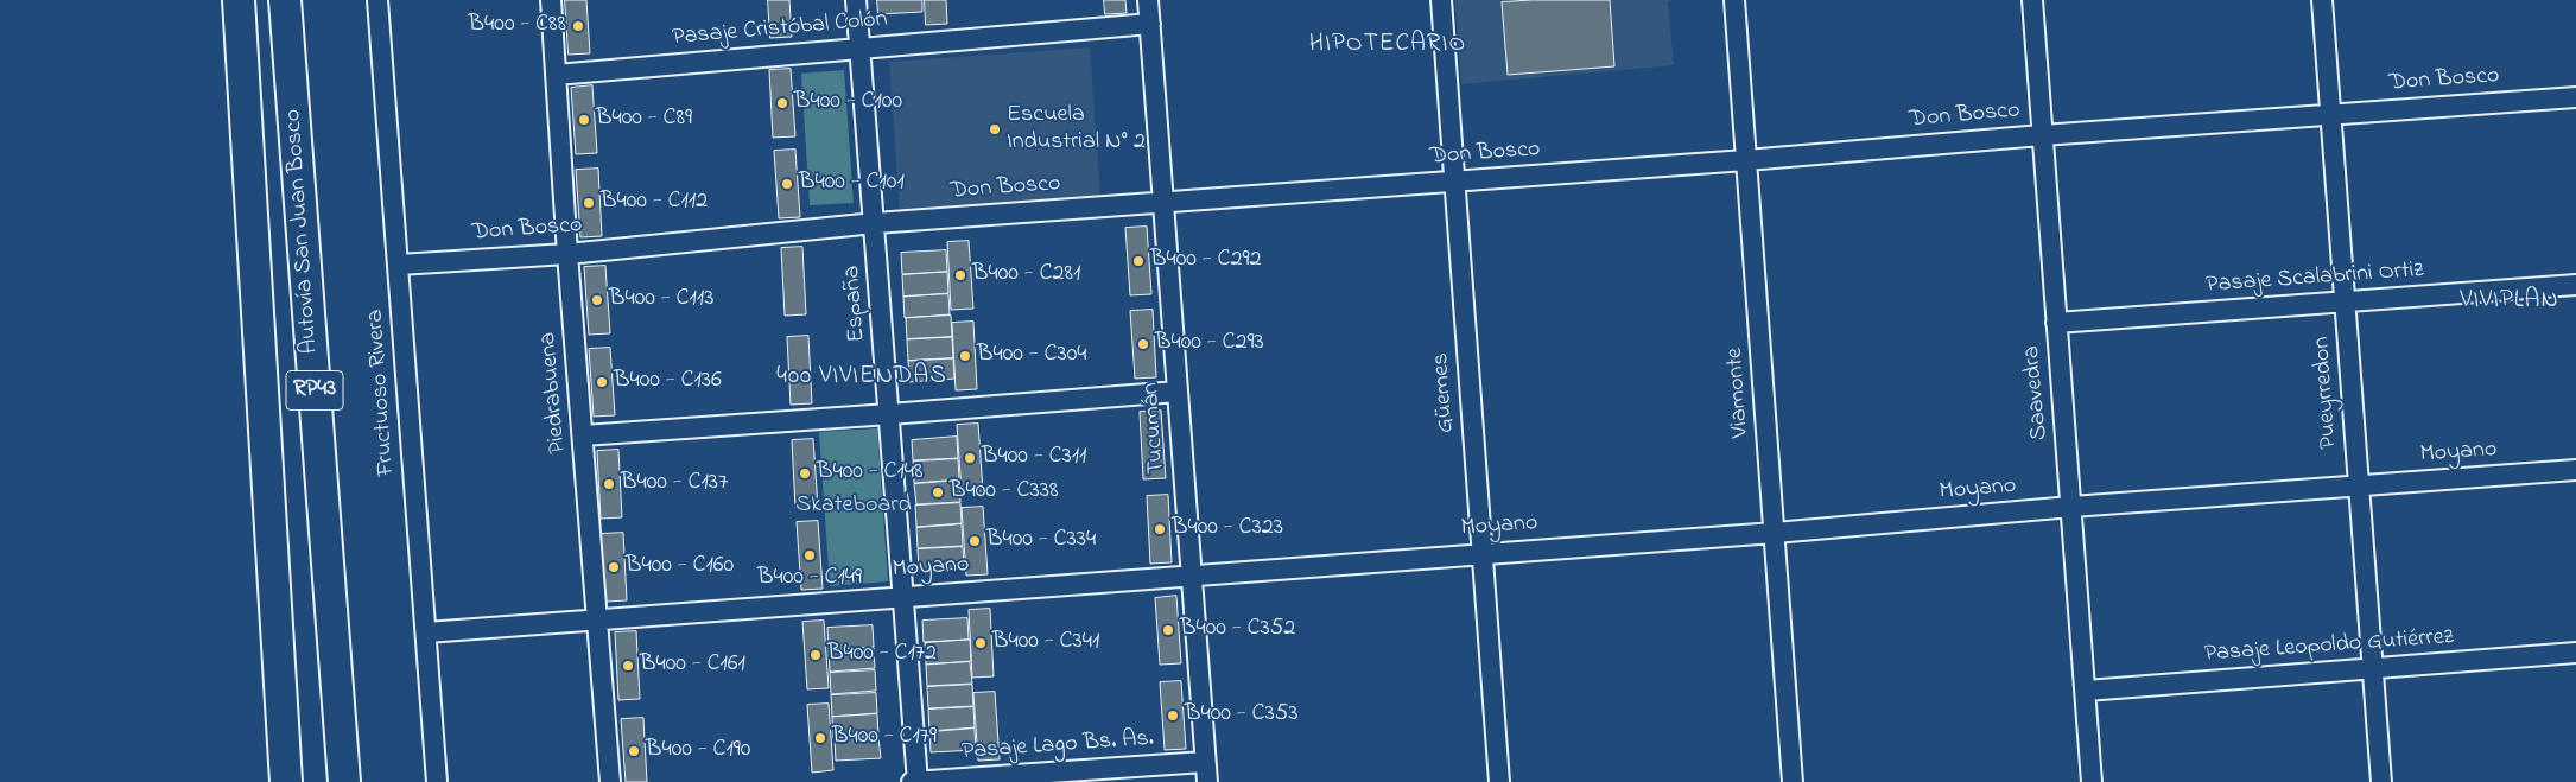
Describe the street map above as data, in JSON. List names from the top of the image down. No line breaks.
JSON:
{"streets":{"main road":["Autovía San Juan Bosco","RP43"],"street":["Pasaje Cristóbal Colón","Don Bosco","Pasaje Scalabrini Ortiz","España","Fructuoso Rivera","Piedrabuena","Güemes","Viamonte","Saavedra","Pueyrredon","Tucumán","Moyano","Pasaje Leopoldo Gutiérrez","Pasaje Lago Bs. As."]},"crossings":[["Pasaje Cristóbal Colón","España"],["Pasaje Cristóbal Colón","Piedrabuena"],["Pasaje Cristóbal Colón","Tucumán"],["Don Bosco","España"],["Don Bosco","Fructuoso Rivera"],["Don Bosco","Piedrabuena"],["Don Bosco","Güemes"],["Don Bosco","Viamonte"],["Don Bosco","Saavedra"],["Don Bosco","Pueyrredon"],["Don Bosco","Tucumán"],["Pasaje Scalabrini Ortiz","Saavedra"],["Pasaje Scalabrini Ortiz","Pueyrredon"],["España","Moyano"],["España","Pasaje Lago Bs. As."],["Fructuoso Rivera","Moyano"],["Piedrabuena","Moyano"],["Güemes","Moyano"],["Viamonte","Moyano"],["Saavedra","Moyano"],["Saavedra","Pasaje Leopoldo Gutiérrez"],["Pueyrredon","Moyano"],["Pueyrredon","Pasaje Leopoldo Gutiérrez"],["Tucumán","Moyano"],["Tucumán","Pasaje Lago Bs. As."]],"districts":["HIPOTECARIO","VIVIPLAN","400 VIVIENDAS"],"parks":["Skateboard"],"places":["B400 - C88","B400 - C100","B400 - C89","Escuela Industrial N° 2","B400 - C101","B400 - C112","B400 - C292","B400 - C281","B400 - C113","B400 - C293","B400 - C304","B400 - C136","B400 - C311","B400 - C148","B400 - C137","B400 - C338","B400 - C323","B400 - C334","B400 - C149","B400 - C160","B400 - C352","B400 - C341","B400 - C172","B400 - C161","B400 - C353","B400 - C179","B400 - C190"]}
